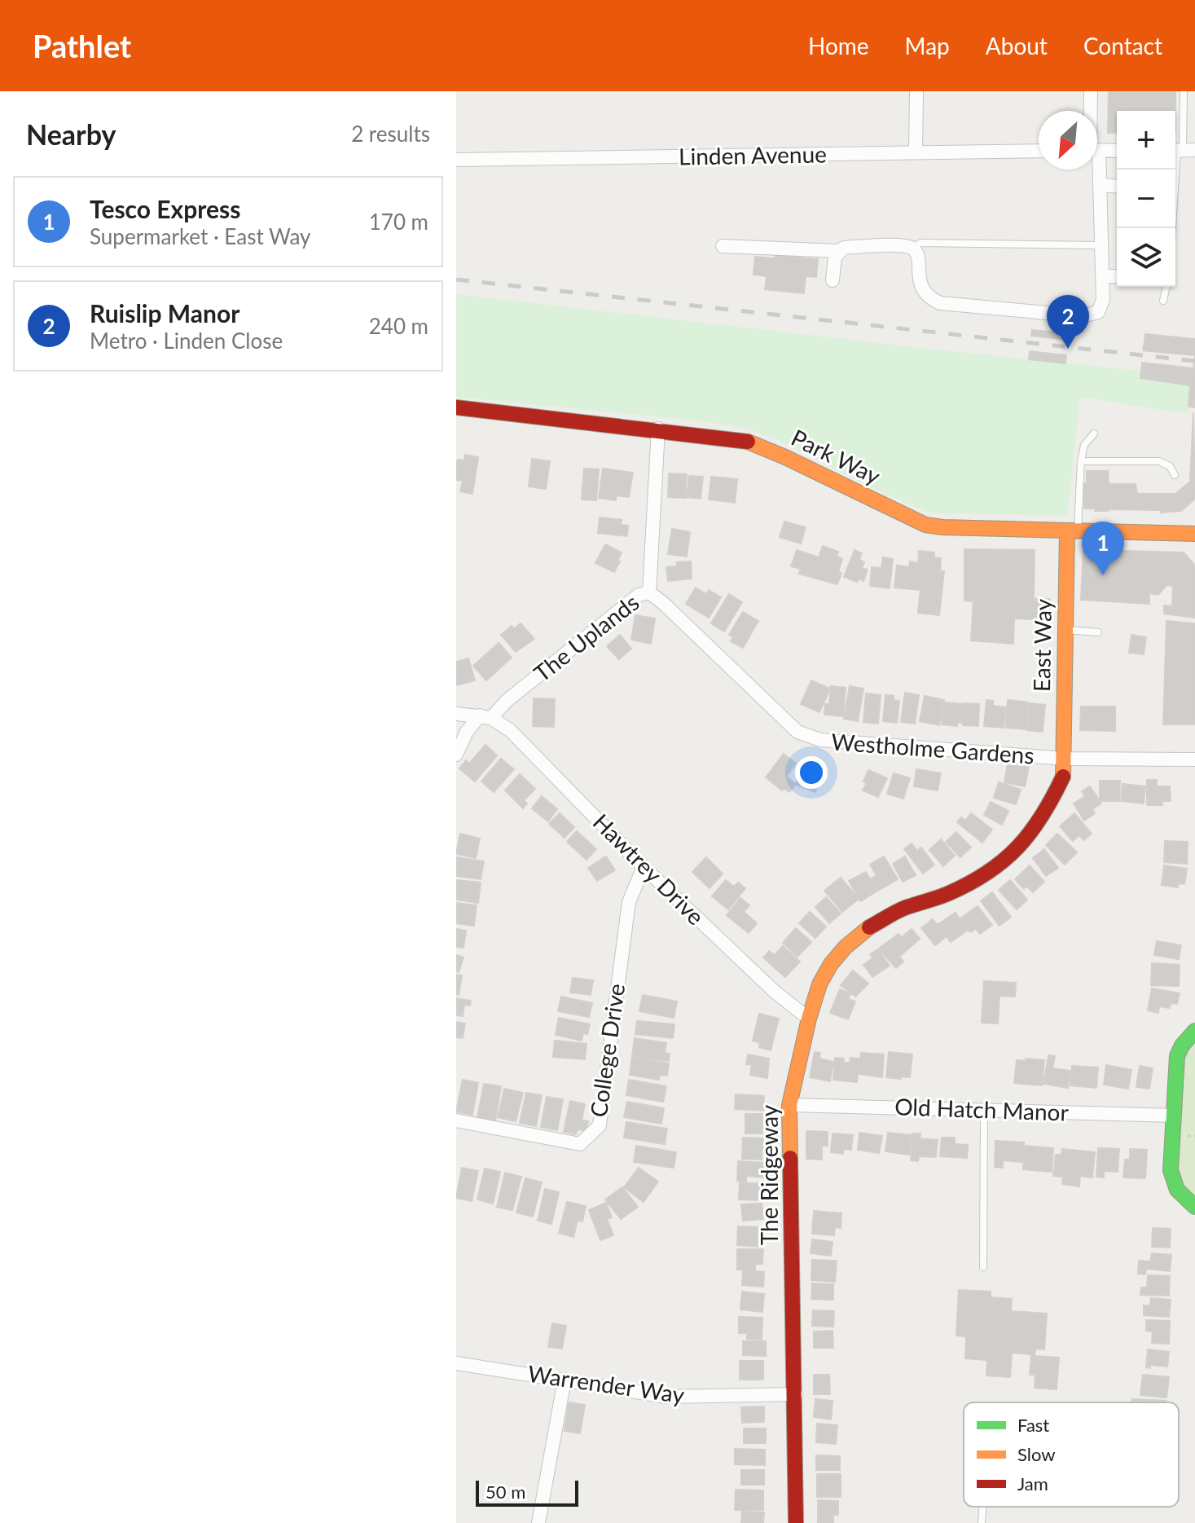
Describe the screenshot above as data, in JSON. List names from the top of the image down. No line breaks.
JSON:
{"streets":{"street":["Linden Avenue","Park Way","The Uplands","East Way","Westholme Gardens","Hawtrey Drive","College Drive","Old Hatch Manor","The Ridgeway","Warrender Way"]},"crossings":[["Park Way","The Uplands"],["Park Way","East Way"],["The Uplands","Westholme Gardens"],["The Uplands","Hawtrey Drive"],["East Way","Westholme Gardens"],["East Way","The Ridgeway"],["Westholme Gardens","The Ridgeway"],["Hawtrey Drive","College Drive"],["Hawtrey Drive","The Ridgeway"],["Old Hatch Manor","The Ridgeway"],["The Ridgeway","Warrender Way"]],"legend":["Fast","Slow","Jam"],"scale_bar":"50 m","north":"bottom left","page":{"header":"Pathlet","nav":["Home","Map","About","Contact"],"heading":["Nearby","2 results"],"map_buttons":["+","−"],"list":[{"mark":"1","name":"Tesco Express","note":"Supermarket · East Way","value":"170 m"},{"mark":"2","name":"Ruislip Manor","note":"Metro · Linden Close","value":"240 m"}],"pins":["2","1"],"scale":"50 m"}}
